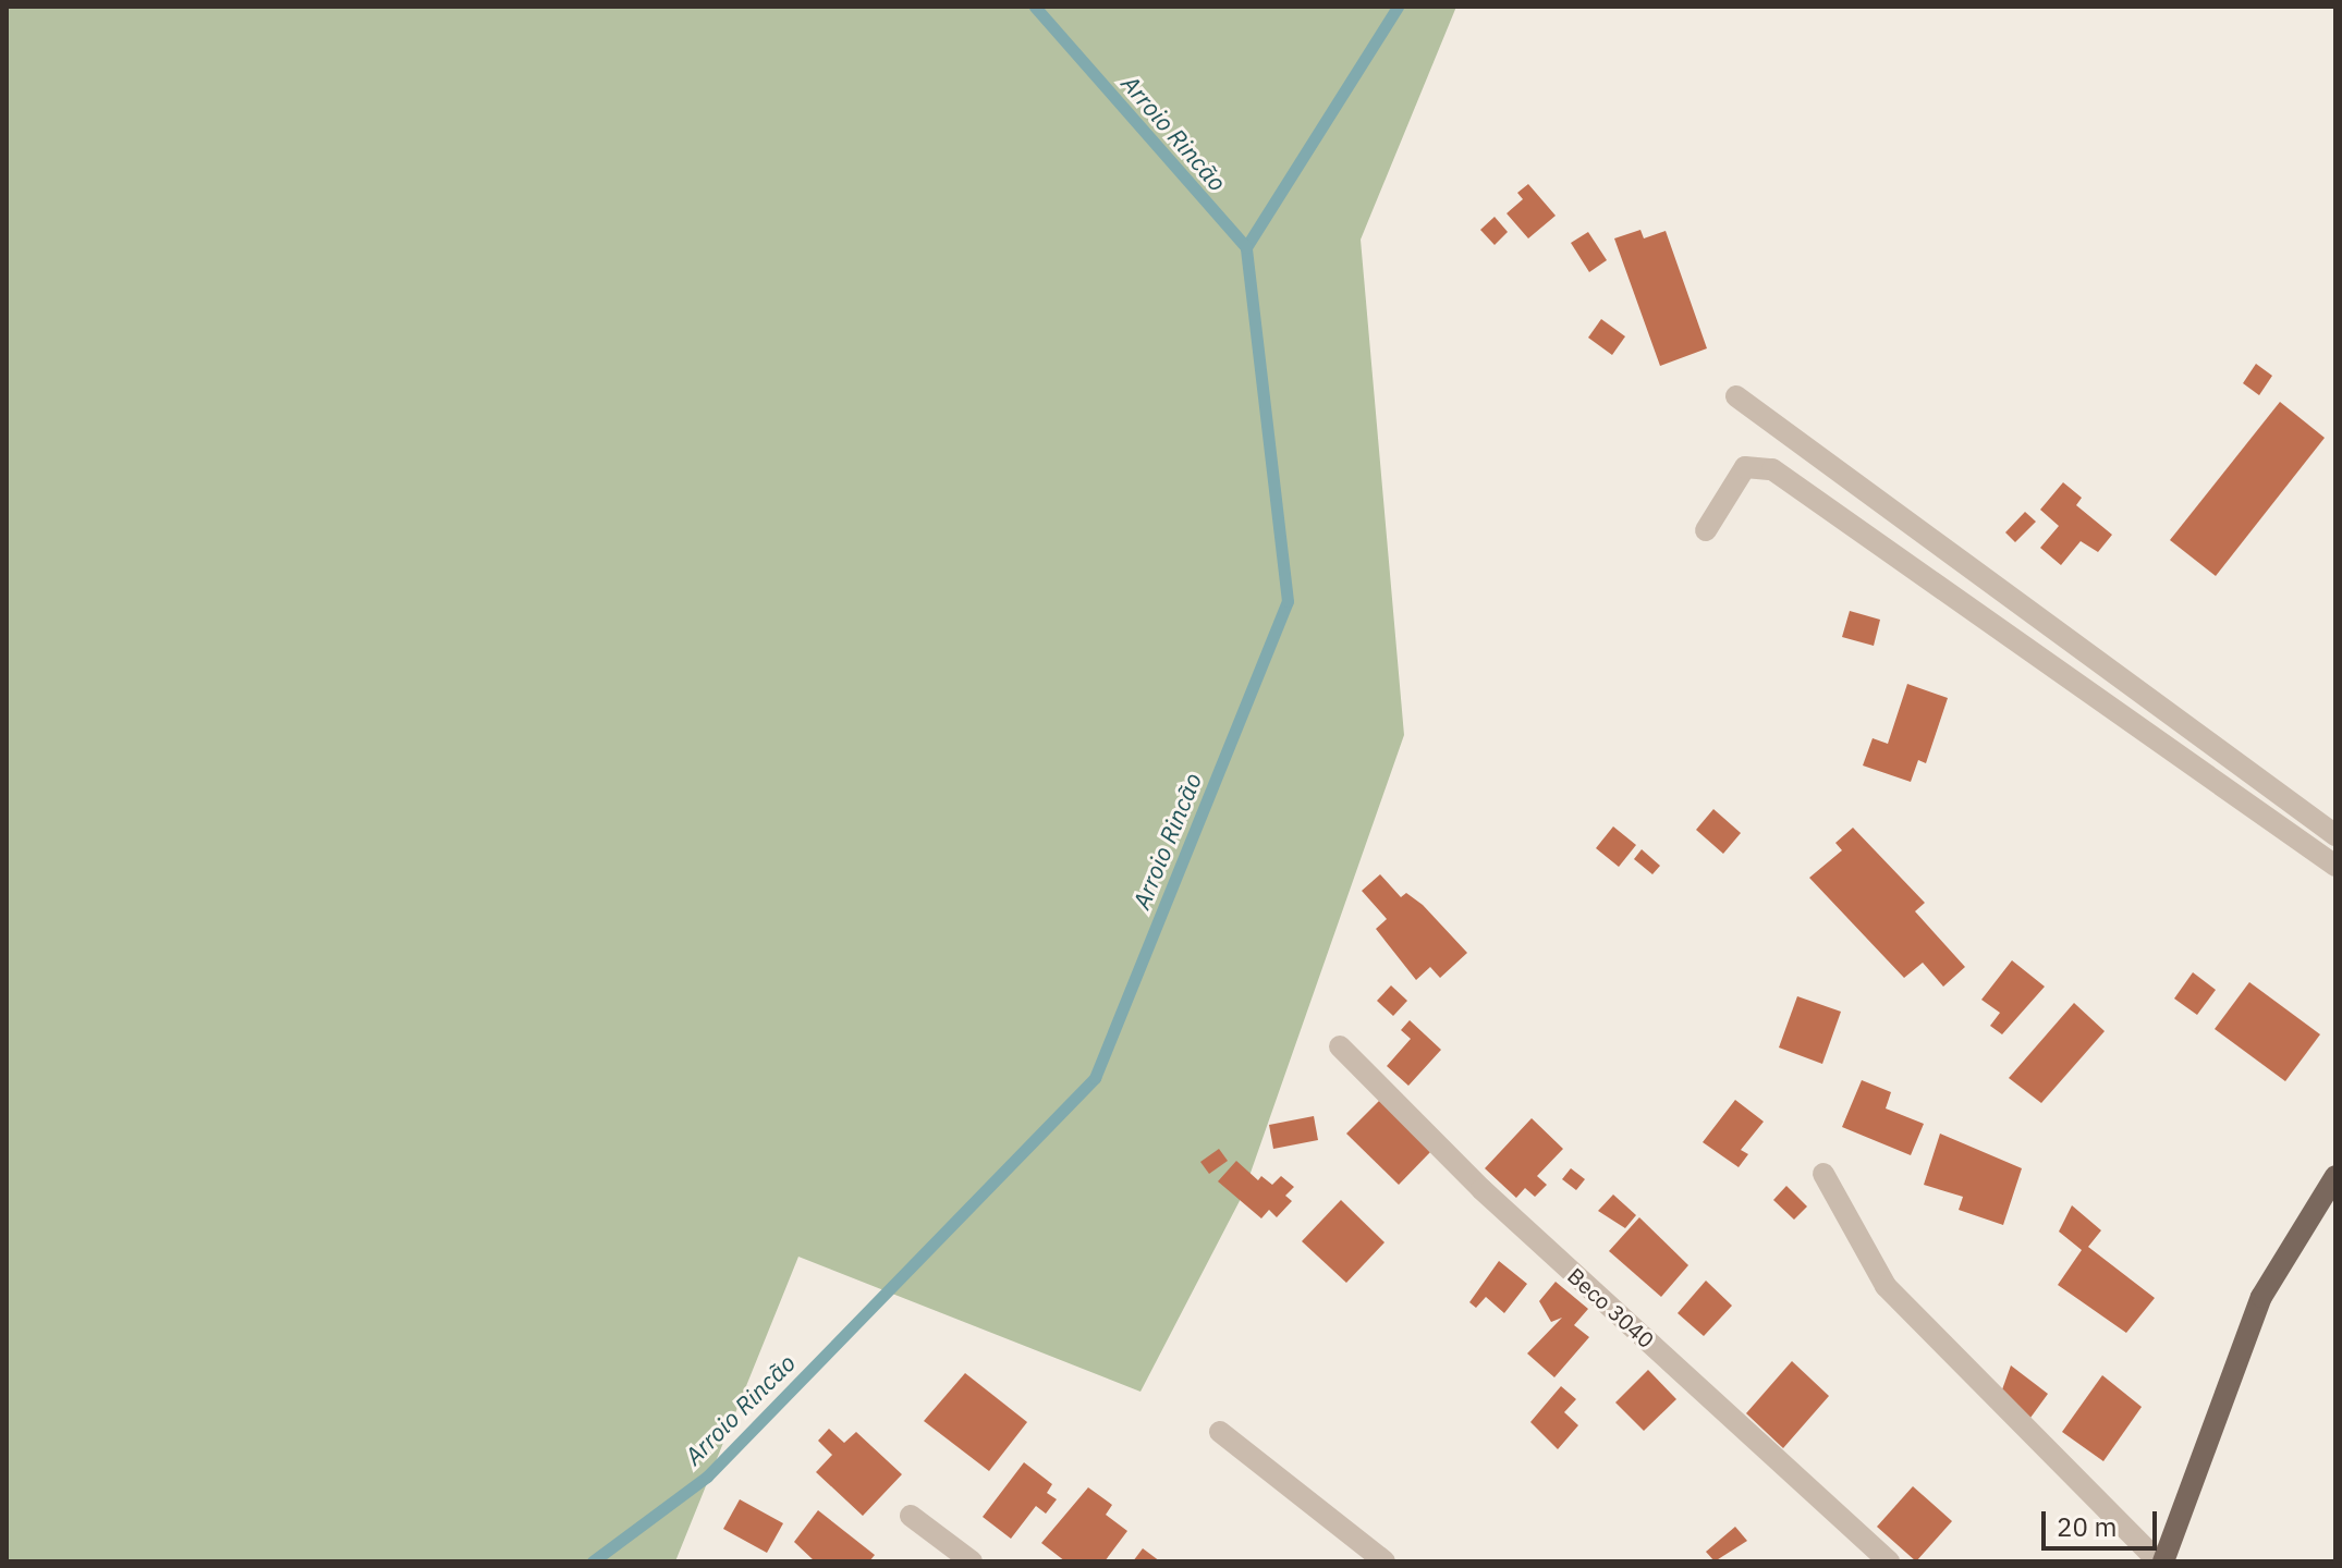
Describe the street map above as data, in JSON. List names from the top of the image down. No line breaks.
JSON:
{"streets":{"street":["Beco 3040"]},"water":["Arroio Rincão"],"scale_bar":"20 m"}
